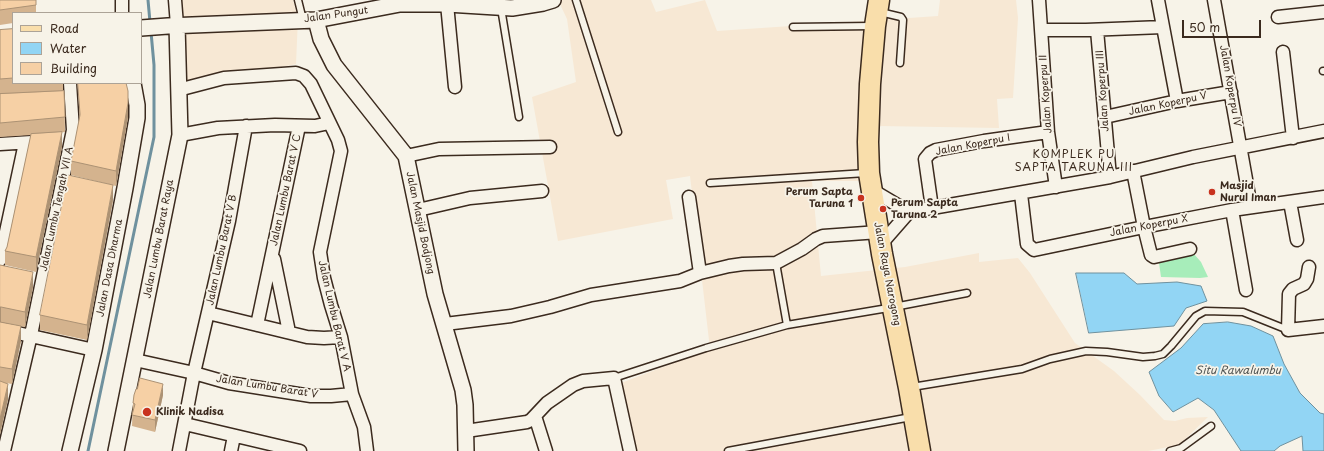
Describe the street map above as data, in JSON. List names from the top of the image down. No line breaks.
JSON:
{"streets":{"main road":["Jalan Raya Narogong"],"street":["Jalan Pungut","Jalan Koperpu IV","Jalan Koperpu III","Jalan Koperpu II","Jalan Koperpu V","Jalan Koperpu I","Jalan Lumbu Barat V C","Jalan Lumbu Tengah VII A","Jalan Masjid Bodjong","Jalan Koperpu X","Jalan Lumbu Barat Raya","Jalan Lumbu Barat V B","Jalan Dasa Dharma","Jalan Lumbu Barat V A","Jalan Lumbu Barat V"]},"crossings":[["Jalan Pungut","Jalan Masjid Bodjong"],["Jalan Pungut","Jalan Lumbu Barat Raya"],["Jalan Koperpu IV","Jalan Koperpu V"],["Jalan Koperpu IV","Jalan Koperpu X"],["Jalan Koperpu III","Jalan Koperpu V"],["Jalan Koperpu II","Jalan Koperpu I"],["Jalan Lumbu Barat Raya","Jalan Lumbu Barat V A"],["Jalan Lumbu Barat Raya","Jalan Lumbu Barat V"],["Jalan Lumbu Barat V B","Jalan Lumbu Barat V"],["Jalan Lumbu Barat V A","Jalan Lumbu Barat V"]],"districts":["KOMPLEK PU SAPTA TARUNA III"],"water":["Situ Rawalumbu"],"places":["Masjid Nurul Iman","Perum Sapta Taruna 1","Perum Sapta Taruna 2","Klinik Nadisa"],"legend":["Road","Water","Building"],"scale_bar":"50 m"}
